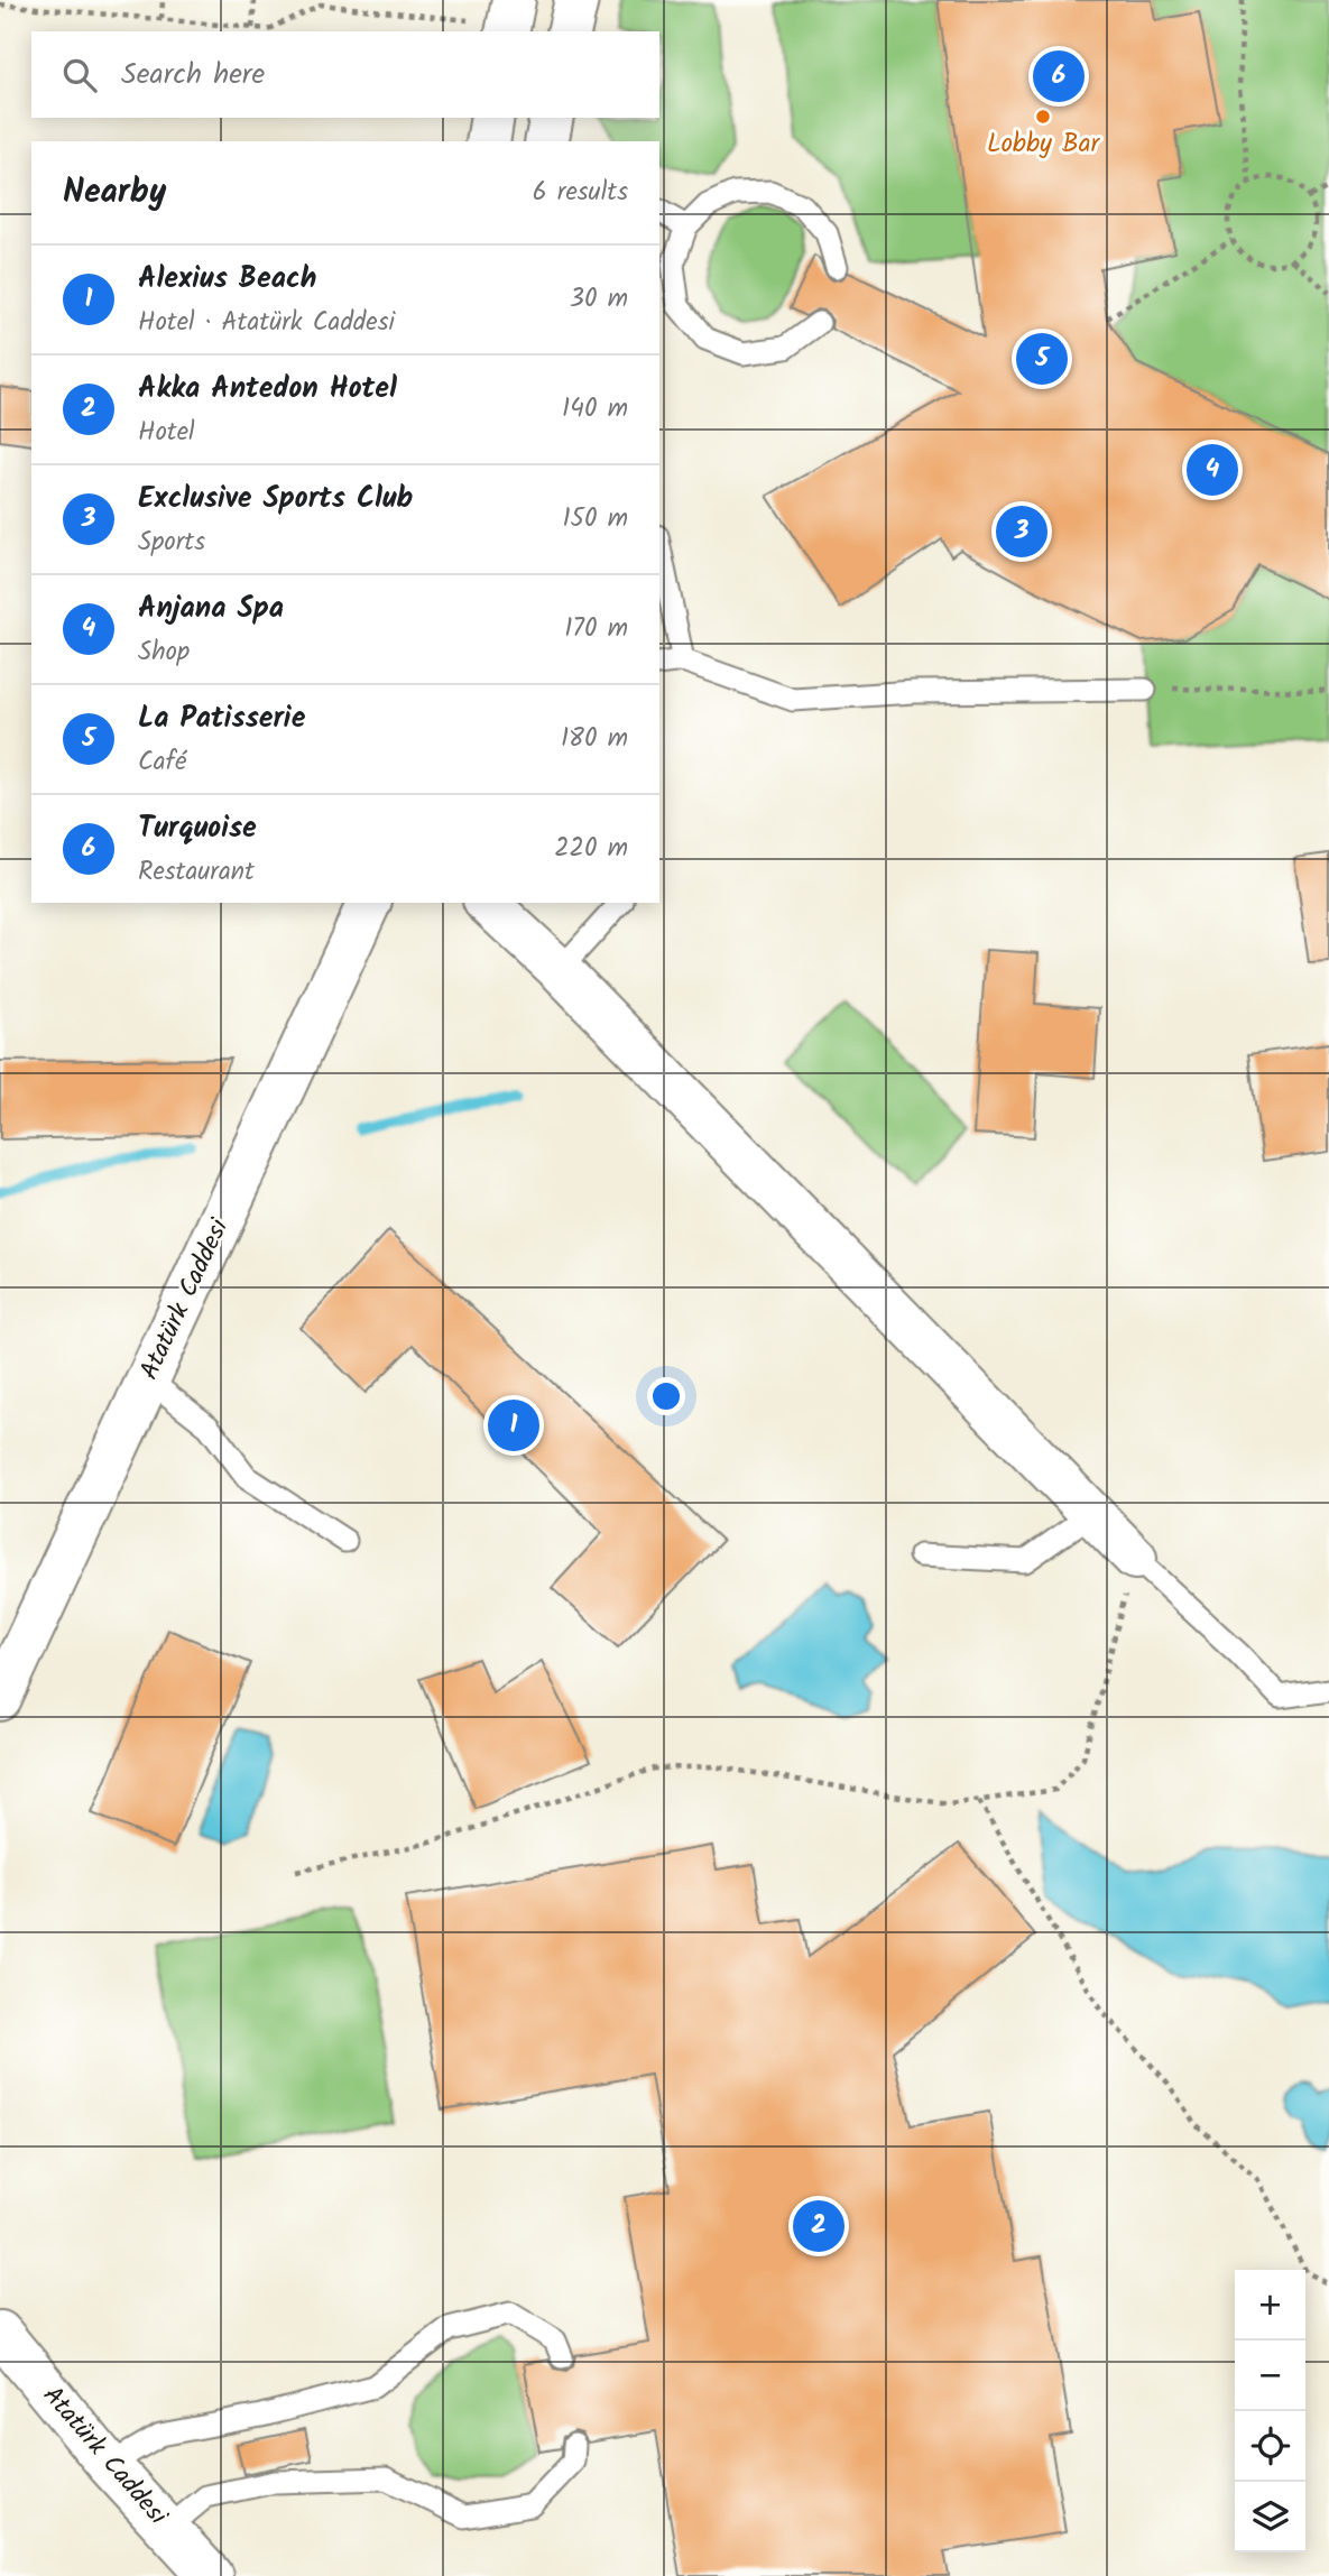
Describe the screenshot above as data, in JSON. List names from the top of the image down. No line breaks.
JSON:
{"streets":{"street":["Atatürk Caddesi"]},"places":["Lobby Bar"],"page":{"search":"Search here","pins":["6","5","4","3","1","2"],"heading":["Nearby","6 results"],"list":[{"mark":"1","name":"Alexius Beach","note":"Hotel · Atatürk Caddesi","value":"30 m"},{"mark":"2","name":"Akka Antedon Hotel","note":"Hotel","value":"140 m"},{"mark":"3","name":"Exclusive Sports Club","note":"Sports","value":"150 m"},{"mark":"4","name":"Anjana Spa","note":"Shop","value":"170 m"},{"mark":"5","name":"La Patisserie","note":"Café","value":"180 m"},{"mark":"6","name":"Turquoise","note":"Restaurant","value":"220 m"}],"map_buttons":["+","−"]}}
